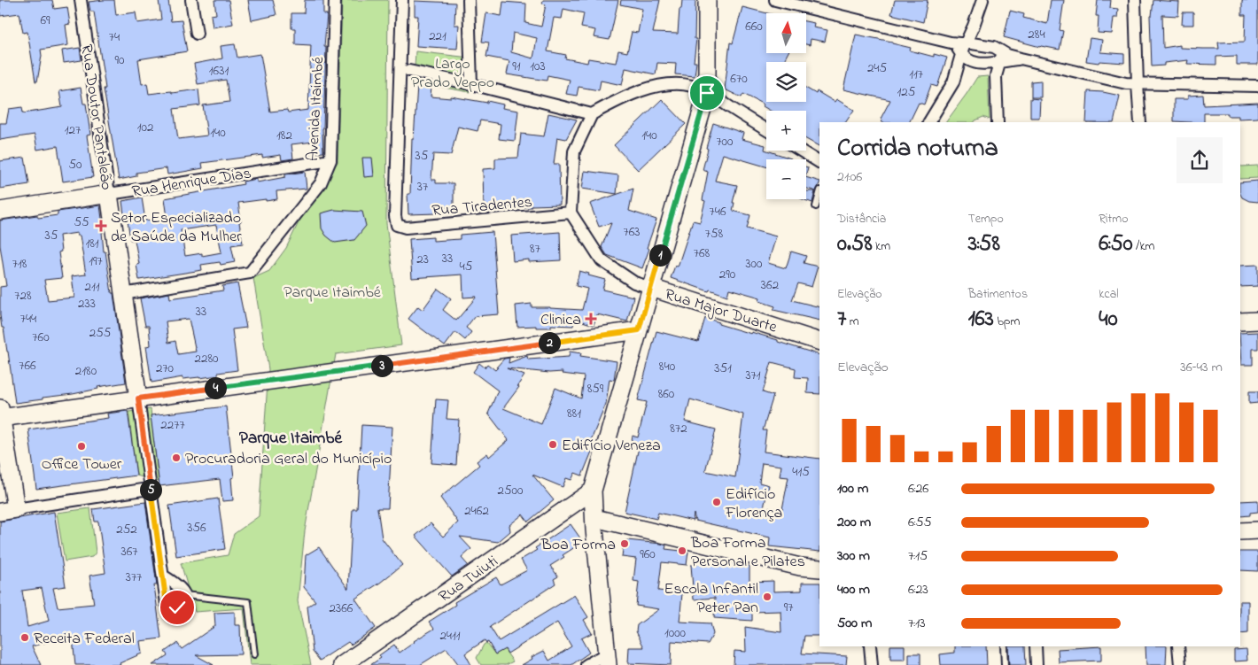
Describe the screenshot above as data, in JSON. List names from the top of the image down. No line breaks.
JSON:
{"streets":{"street":["Avenida Itaimbé","Rua Doutor Pantaleão","Rua Henrique Dias","Rua Tiradentes","Rua Major Duarte","Rua Tuiuti"]},"crossings":[["Avenida Itaimbé","Rua Doutor Pantaleão"],["Avenida Itaimbé","Rua Henrique Dias"],["Rua Doutor Pantaleão","Rua Henrique Dias"],["Rua Tiradentes","Rua Major Duarte"]],"districts":["Parque Itaimbé"],"parks":["Largo Prado Veppo","Parque Itaimbé"],"places":{"health":["Setor Especializado de Saúde da Mulher","Clinica"],"other":["Edifício Veneza","Office Tower","Procuradoria Geral do Município","Edifício Florença","Boa Forma","Boa Forma Personal e Pilates","Escola Infantil Peter Pan","Receita Federal"]},"house_numbers":["69","660","284","221","74","90","91","103","245","1631","117","670","125","102","127","140","182","140","700","35","50","37","746","55","763","758","35","181","87","768","33","23","197","718","300","45","290","362","211","728","233","33","744","255","760","2280","766","840","270","351","2180","371","859","860","881","2277","872","415","2500","2462","356","252","367","960","377","97","2366","1000","2411"],"north":"top","page":{"map_buttons":["+","−"],"heading":["Corrida noturna","21:06"],"stats":[["Distância","0.58 km"],["Tempo","3:58"],["Ritmo","6:50 /km"],["Elevação","7 m"],["Batimentos","163 bpm"],["kcal","40"]],"pins":["1","2","3","4","5"],"chart":["Elevação","36–43 m"],"list":[{"name":"100 m","note":"6:26"},{"name":"200 m","note":"6:55"},{"name":"300 m","note":"7:15"},{"name":"400 m","note":"6:23"},{"name":"500 m","note":"7:13"}]}}
